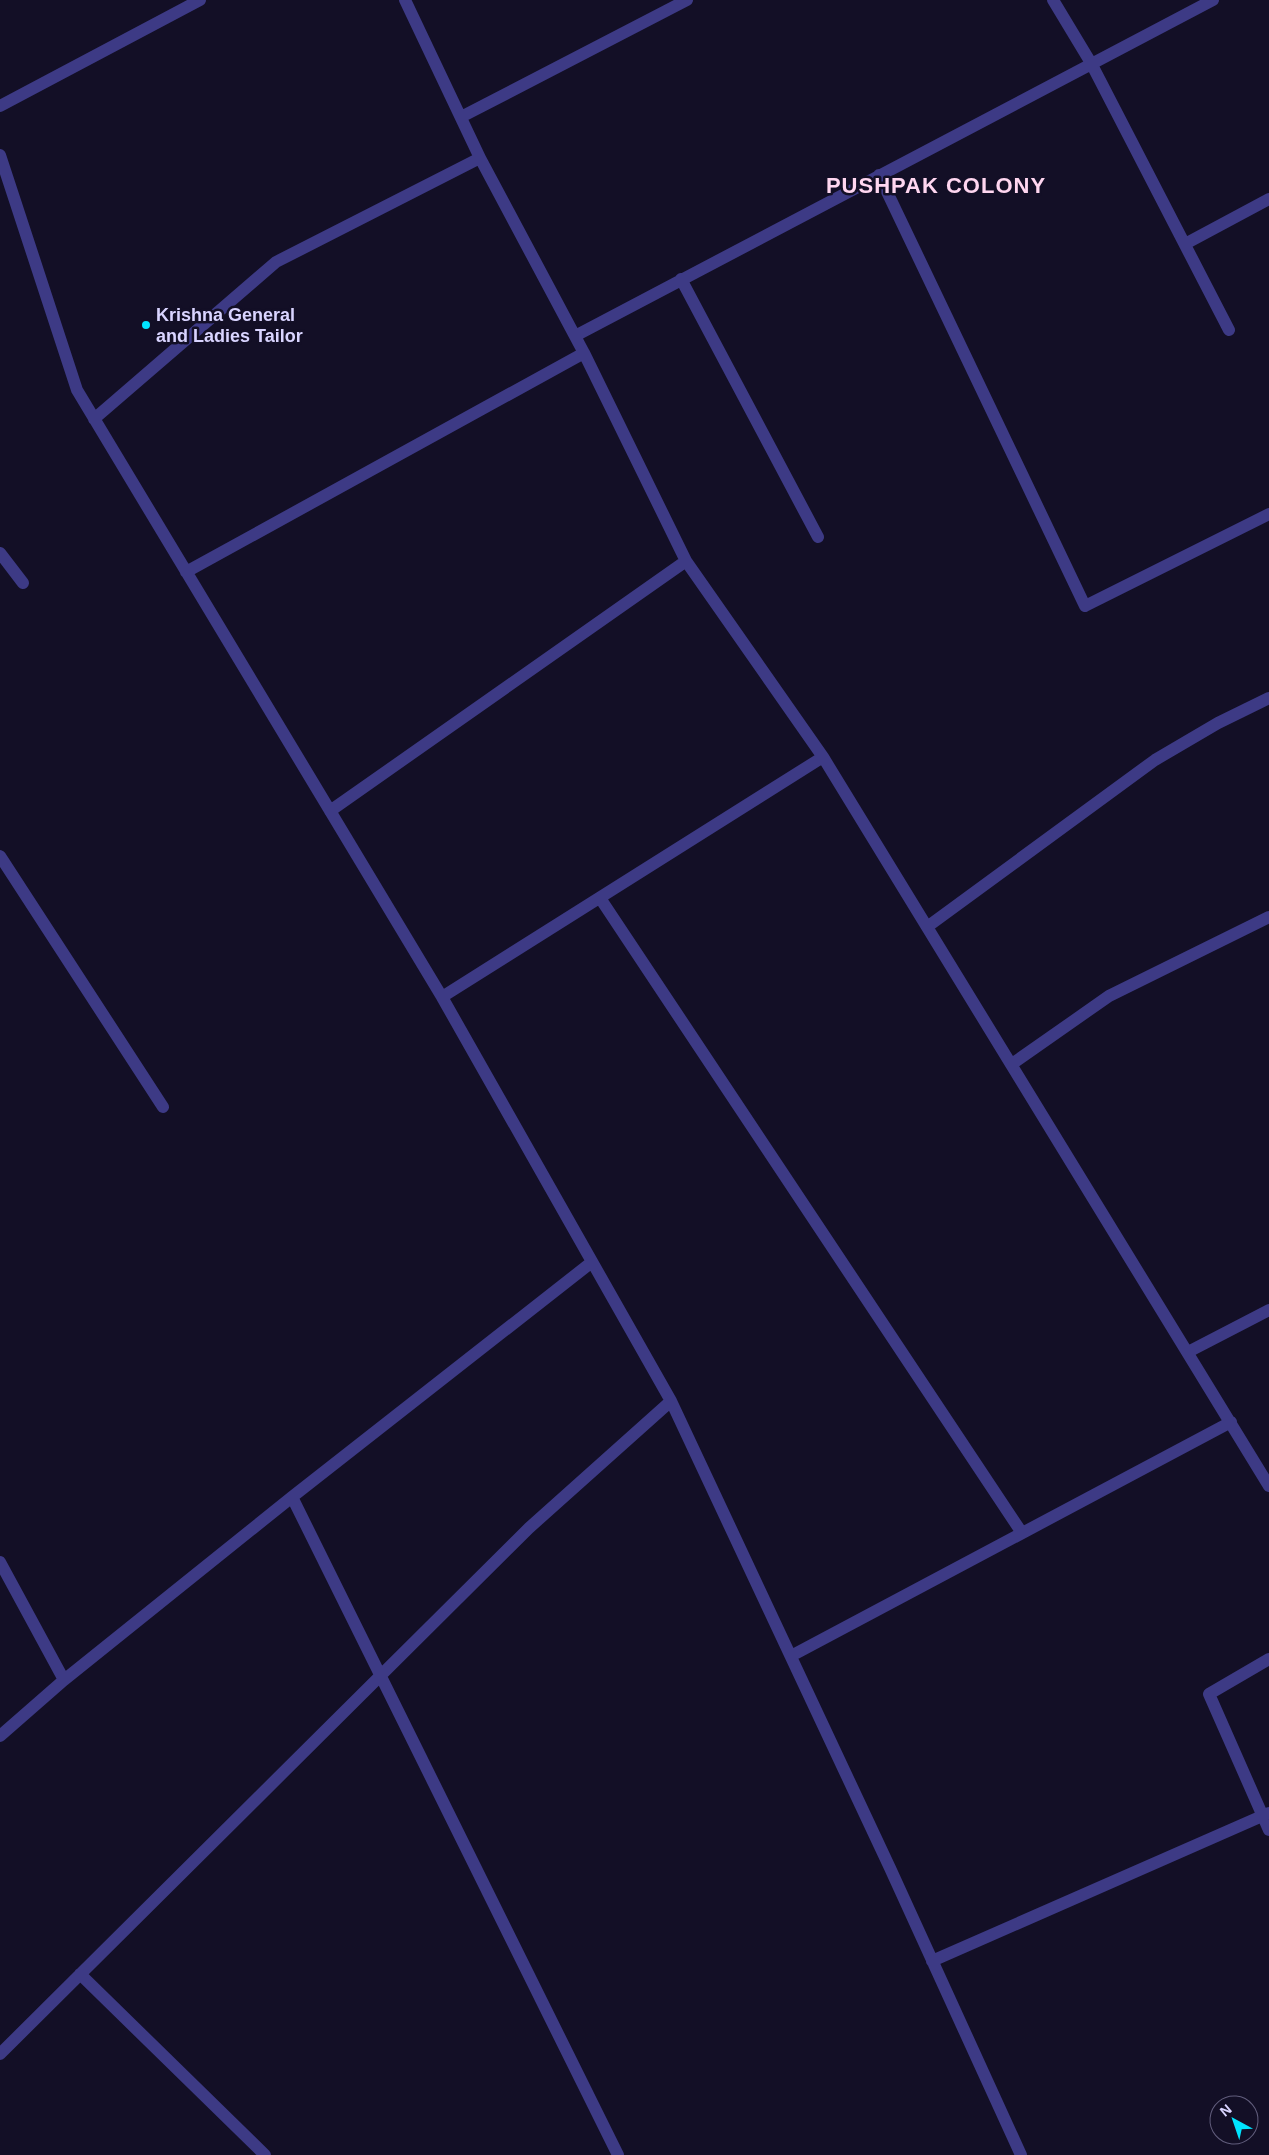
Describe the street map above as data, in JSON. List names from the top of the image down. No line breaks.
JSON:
{"districts":["PUSHPAK COLONY"],"places":["Krishna General and Ladies Tailor"],"north":"top left"}
